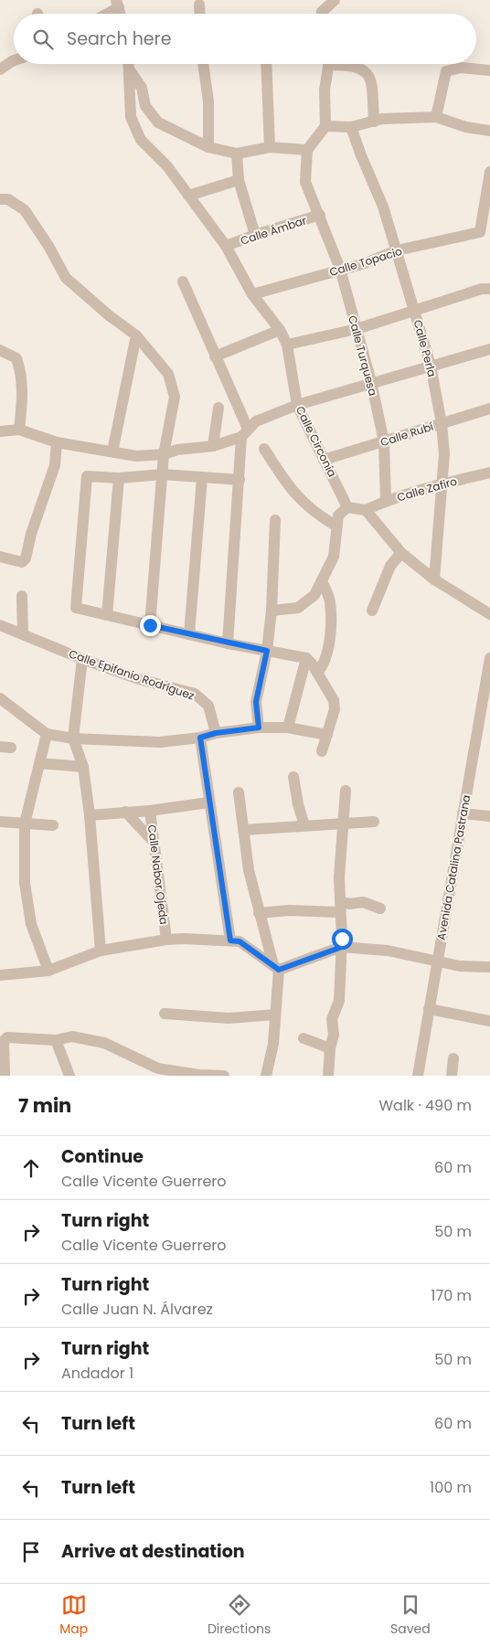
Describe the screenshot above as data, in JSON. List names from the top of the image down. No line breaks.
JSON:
{"streets":{"street":["Calle Ámbar","Calle Topacio","Calle Perla","Calle Turquesa","Calle Rubí","Calle Circonia","Calle Zafiro","Calle Epifanio Rodríguez","Avenida Catalina Pastrana","Calle Nabor Ojeda"]},"crossings":[["Calle Ámbar","Calle Turquesa"],["Calle Ámbar","Calle Circonia"],["Calle Topacio","Calle Perla"],["Calle Topacio","Calle Turquesa"],["Calle Topacio","Calle Circonia"],["Calle Perla","Calle Rubí"],["Calle Perla","Calle Zafiro"],["Calle Turquesa","Calle Rubí"],["Calle Turquesa","Calle Zafiro"],["Calle Rubí","Calle Circonia"]],"page":{"search":"Search here","heading":["7 min","Walk · 490 m"],"list":[["Continue","Calle Vicente Guerrero","60 m"],["Turn right","Calle Vicente Guerrero","50 m"],["Turn right","Calle Juan N. Álvarez","170 m"],["Turn right","Andador 1","50 m"],["Turn left","60 m"],["Turn left","100 m"],"Arrive at destination"],"nav":["Map","Directions","Saved"]}}
